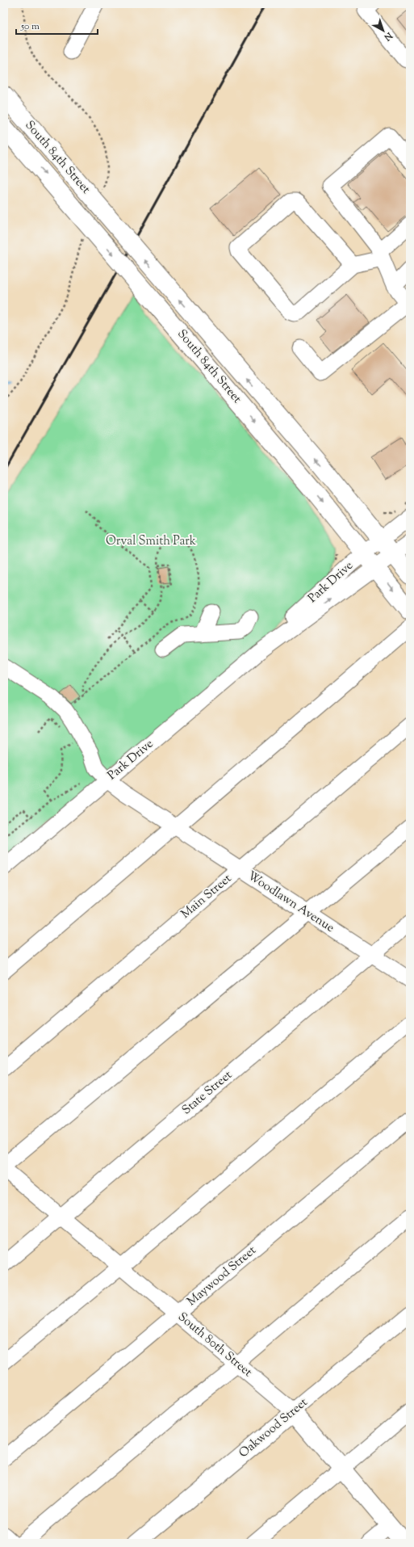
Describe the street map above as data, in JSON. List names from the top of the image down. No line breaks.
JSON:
{"streets":{"main road":["South 84th Street","South 80th Street","Oakwood Street"],"street":["Park Drive","Main Street","Woodlawn Avenue","State Street","Maywood Street"]},"crossings":[["South 84th Street","Park Drive"],["Park Drive","Woodlawn Avenue"],["Main Street","Woodlawn Avenue"],["Woodlawn Avenue","State Street"],["State Street","South 80th Street"],["Maywood Street","South 80th Street"],["South 80th Street","Oakwood Street"]],"parks":["Orval Smith Park"],"scale_bar":"50 m","north":"bottom right"}
